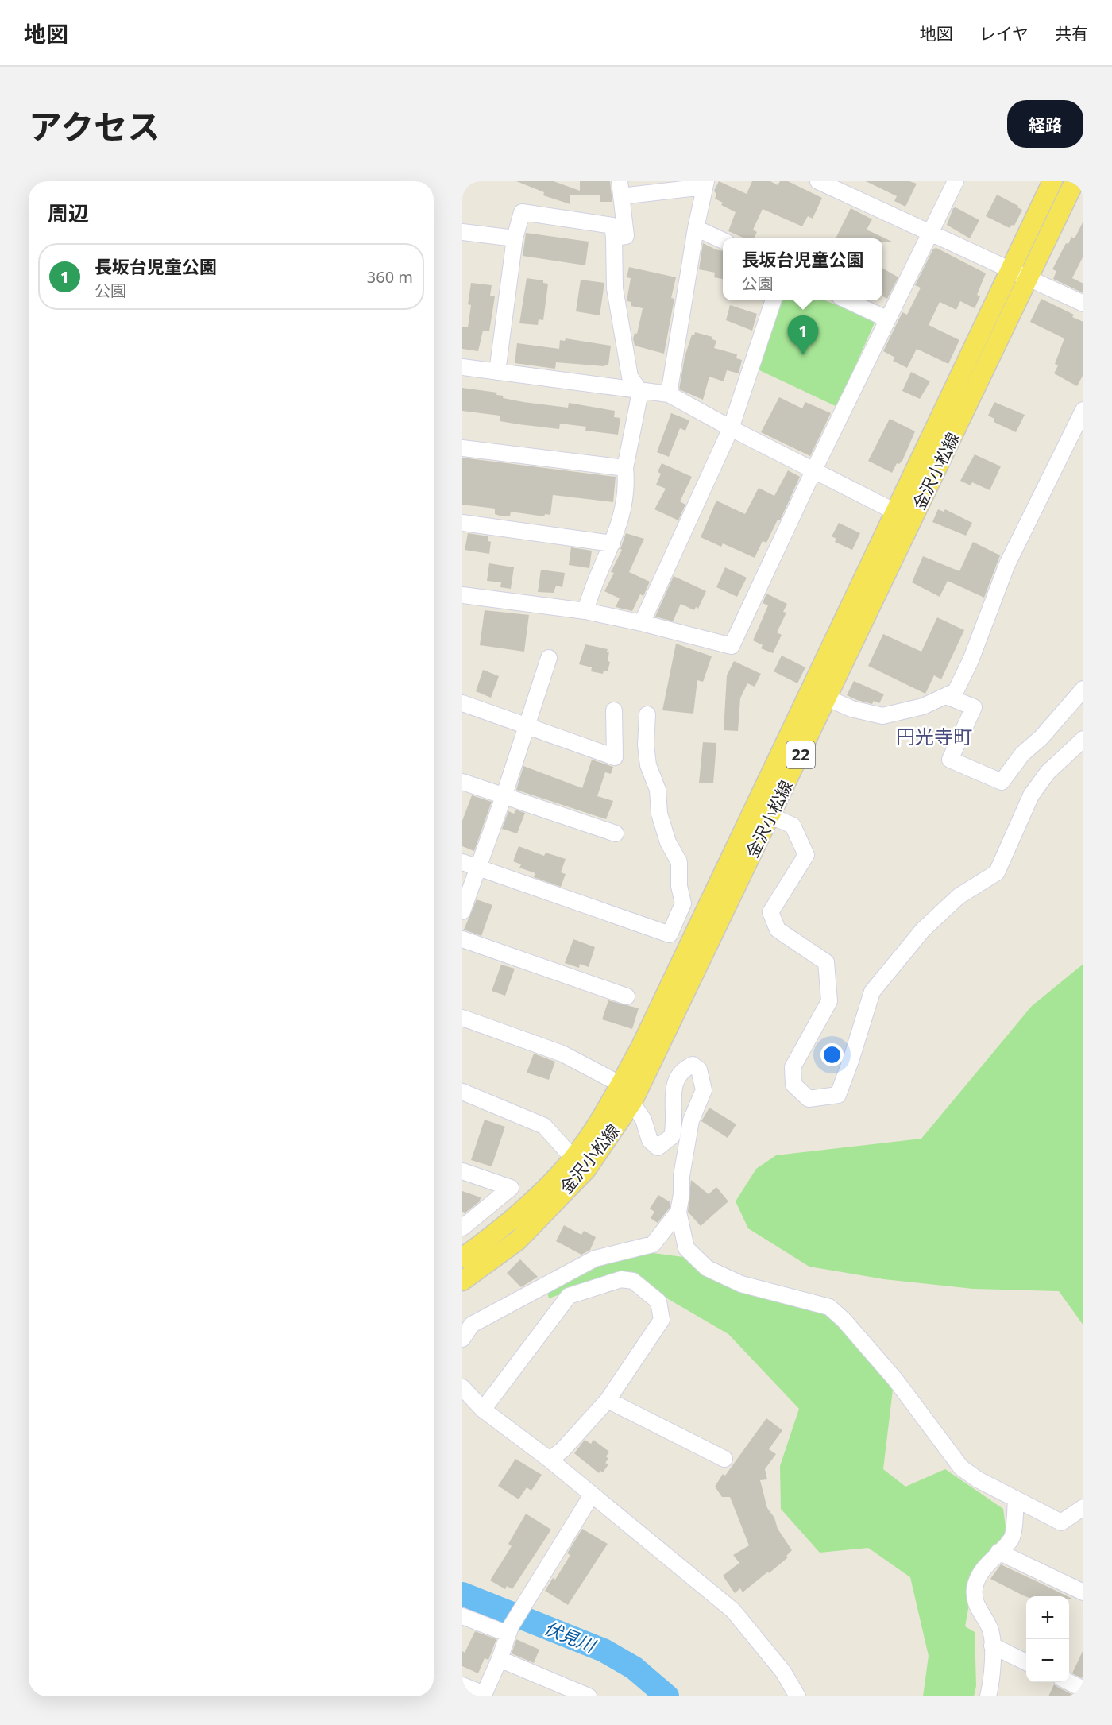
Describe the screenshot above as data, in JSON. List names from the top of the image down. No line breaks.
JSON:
{"streets":{"main road":["金沢小松線","22"]},"districts":["円光寺町"],"water":["伏見川"],"page":{"header":"地図","nav":["地図","レイヤ","共有"],"title":"アクセス","buttons":"経路","heading":"周辺","popup":["長坂台児童公園","公園"],"list":[{"mark":"1","name":"長坂台児童公園","note":"公園","value":"360 m"}],"pins":"1","map_buttons":["+","−"]}}
